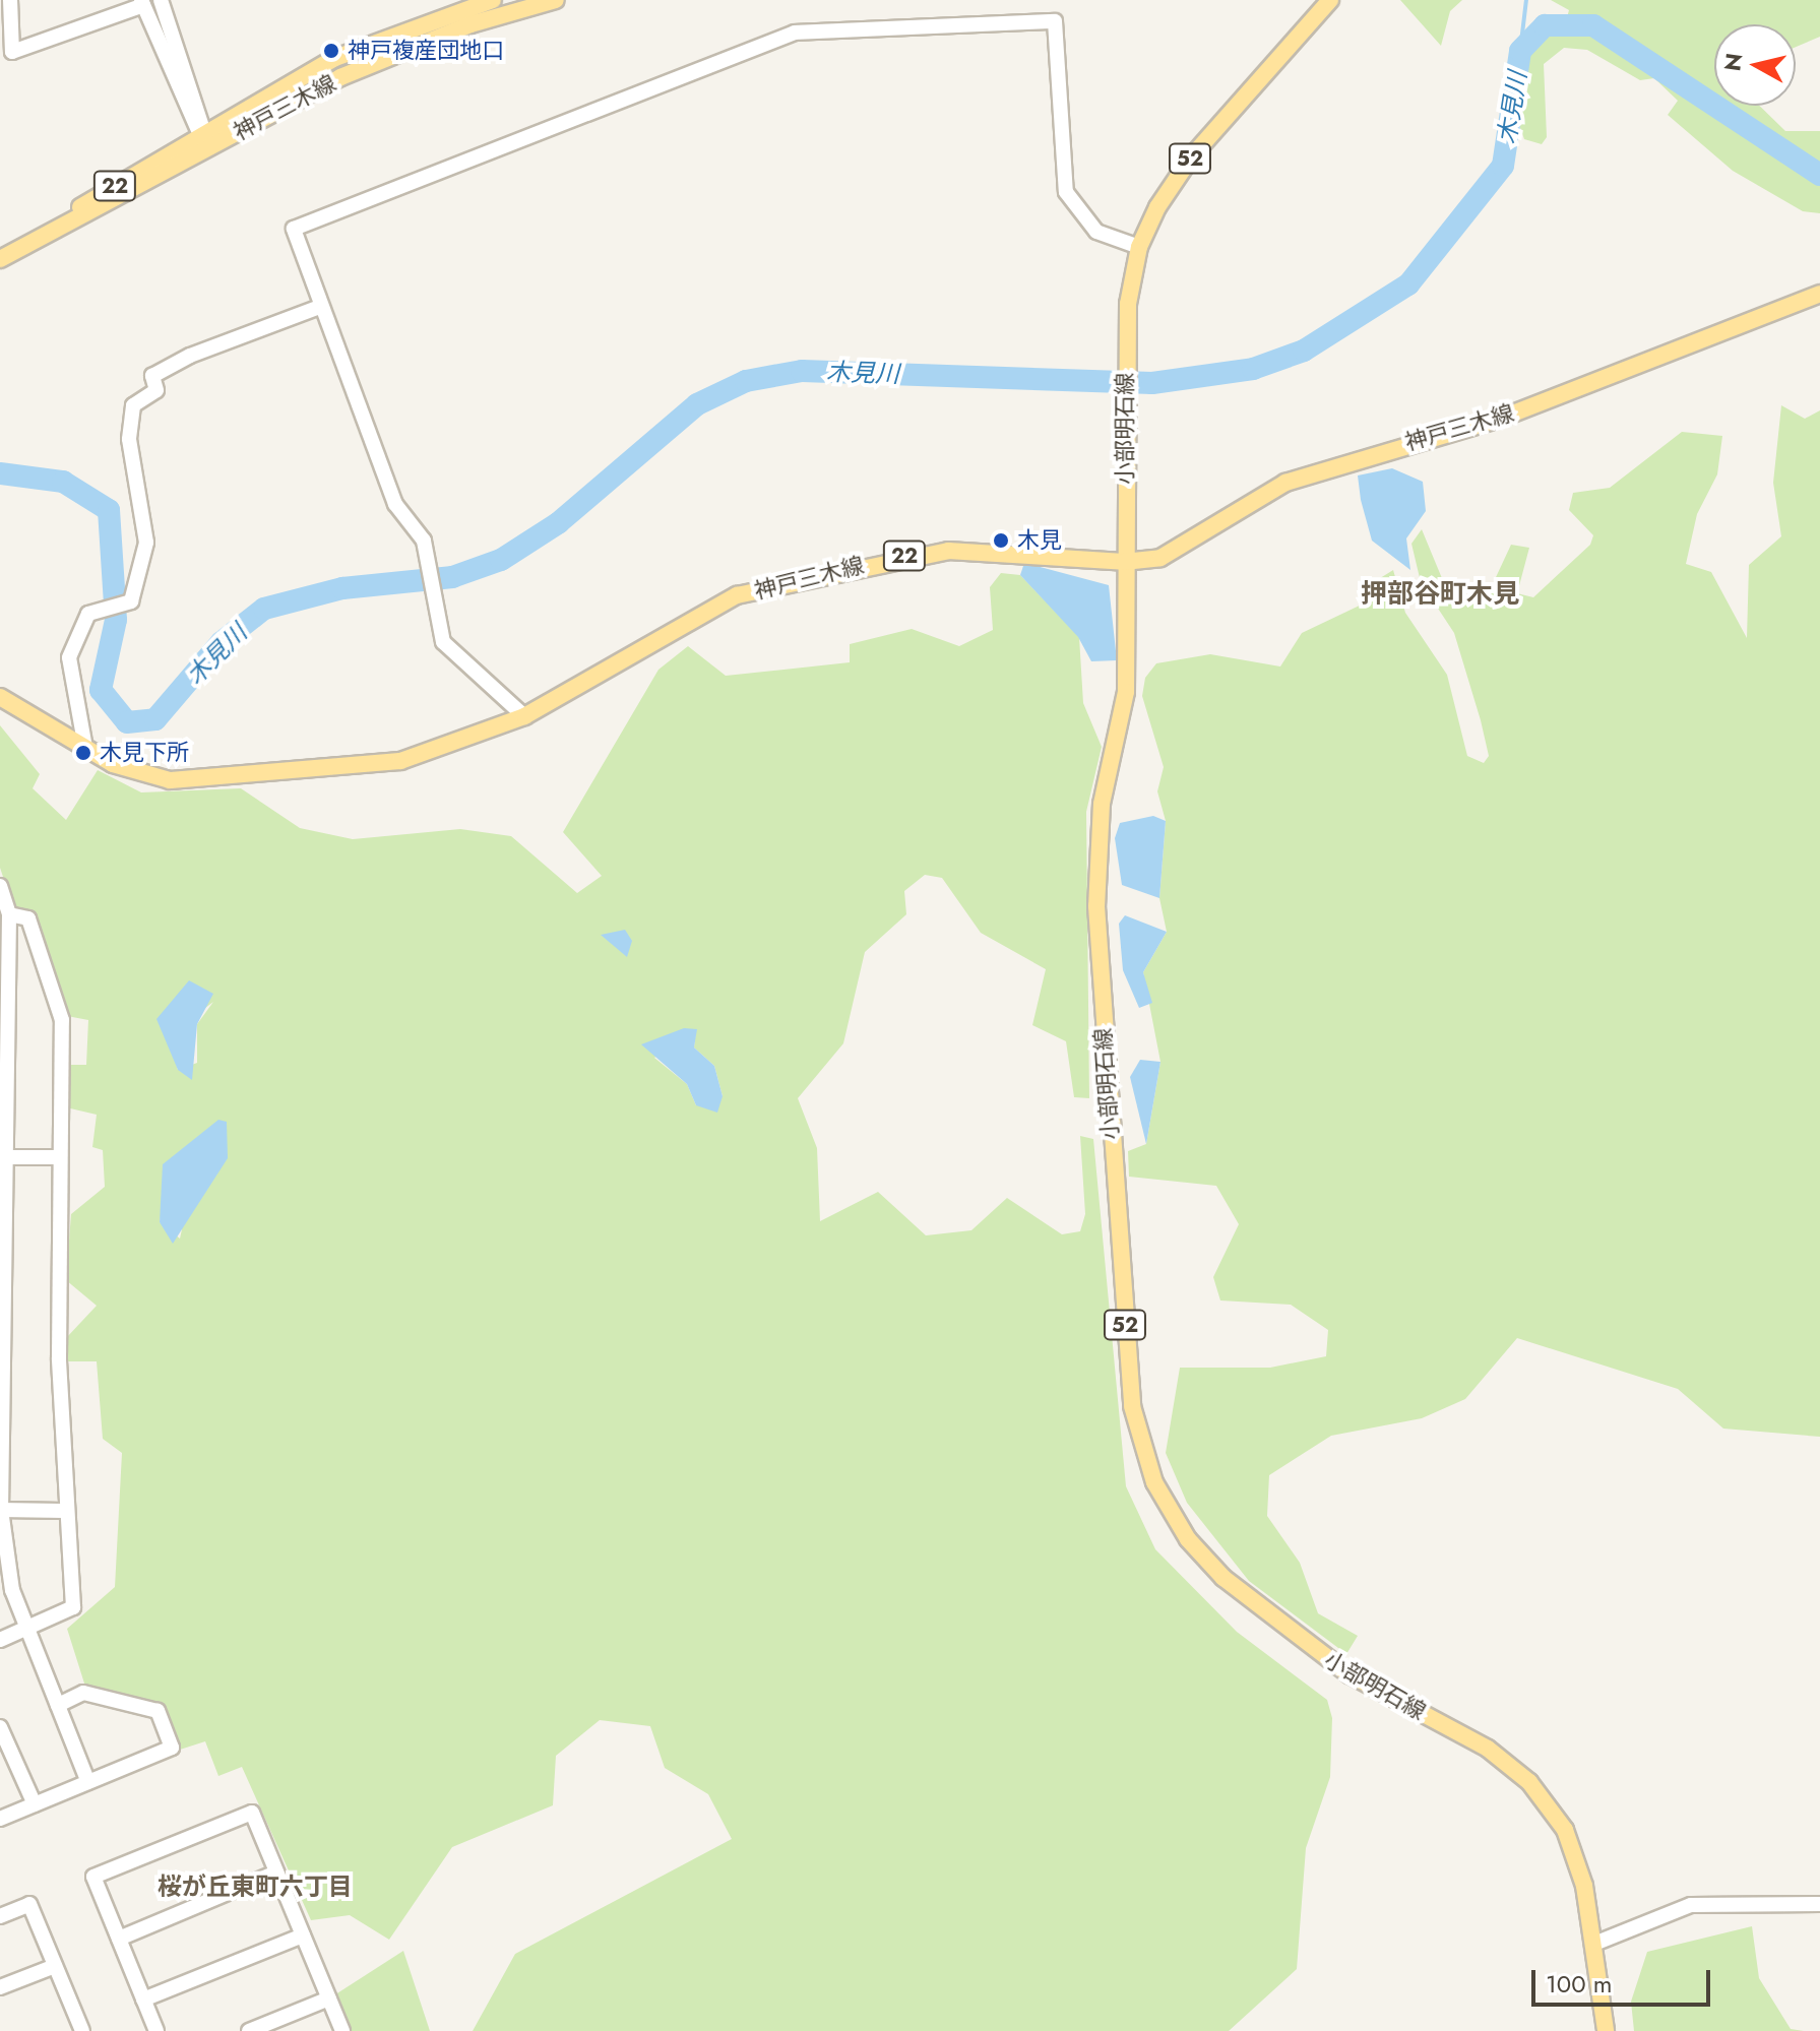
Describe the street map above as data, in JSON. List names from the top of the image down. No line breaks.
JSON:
{"streets":{"main road":["神戸三木線","52","22","小部明石線"]},"crossings":[["神戸三木線","小部明石線"]],"districts":["押部谷町木見","桜が丘東町六丁目"],"water":["木見川"],"places":["神戸複産団地口","木見","木見下所"],"scale_bar":"100 m","north":"left"}
